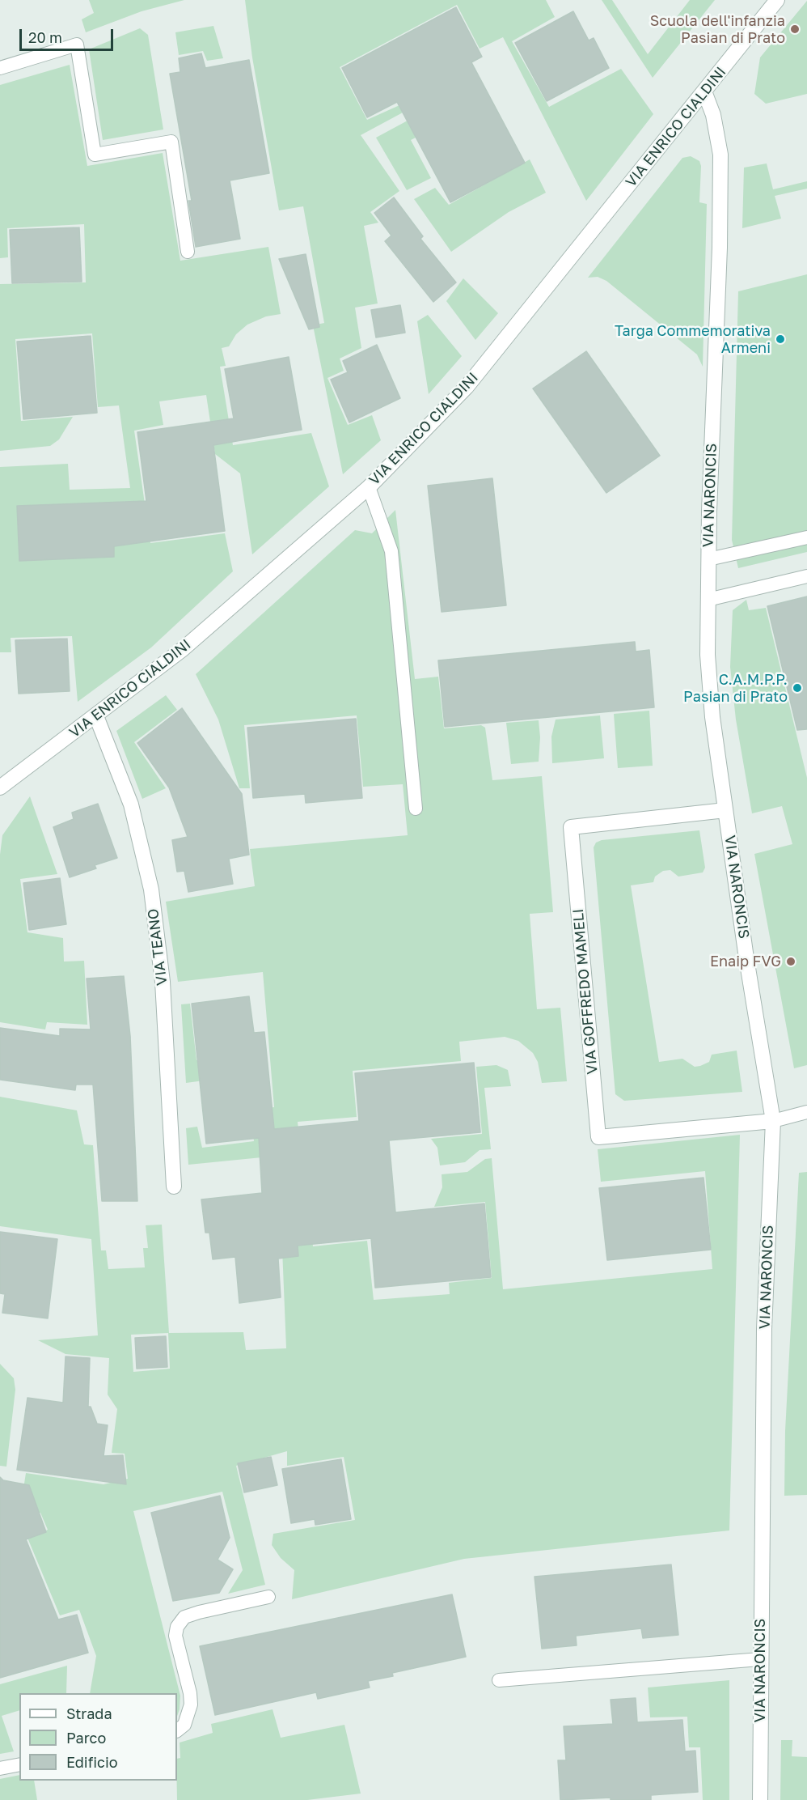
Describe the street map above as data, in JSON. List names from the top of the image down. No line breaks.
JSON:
{"streets":{"street":["VIA ENRICO CIALDINI","VIA NARONCIS","VIA TEANO","VIA GOFFREDO MAMELI"]},"crossings":[["VIA ENRICO CIALDINI","VIA NARONCIS"],["VIA ENRICO CIALDINI","VIA TEANO"],["VIA NARONCIS","VIA GOFFREDO MAMELI"]],"places":["Scuola dell'infanzia Pasian di Prato","Targa Commemorativa Armeni","C.A.M.P.P. Pasian di Prato","Enaip FVG"],"legend":["Strada","Parco","Edificio"],"scale_bar":"20 m"}
